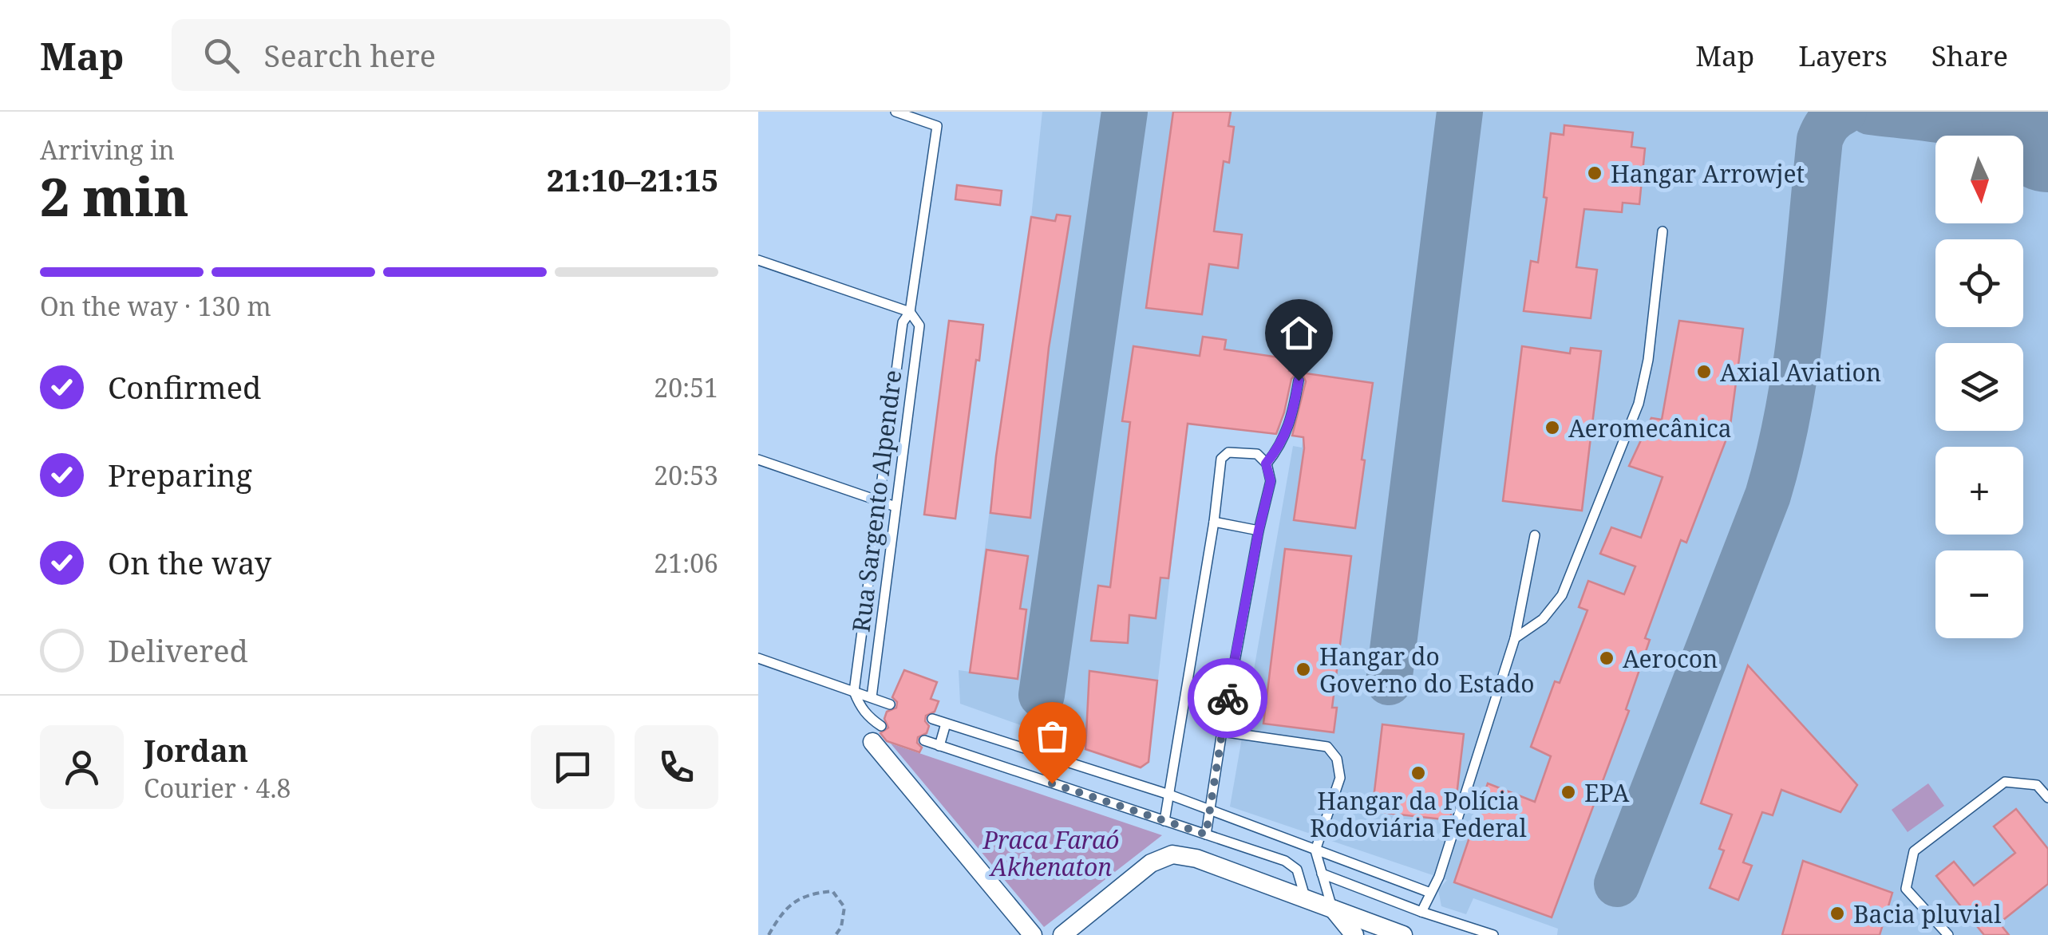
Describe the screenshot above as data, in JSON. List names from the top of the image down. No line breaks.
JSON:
{"streets":{"lane":["Rua Sargento Alpendre"]},"parks":["Praca Faraó Akhenaton"],"places":["Hangar Arrowjet","Axial Aviation","Aeromecânica","Aerocon","Hangar do Governo do Estado","Hangar da Polícia Rodoviária Federal","EPA","Bacia pluvial"],"north":"bottom","page":{"header":"Map","search":"Search here","nav":["Map","Layers","Share"],"heading":["2 min","Arriving in","21:10–21:15"],"panel":["Jordan","Courier · 4.8"],"map_buttons":["+","−"],"bar":"On the way · 130 m","list":[["Confirmed","20:51"],["Preparing","20:53"],["On the way","21:06"],"Delivered"]}}
